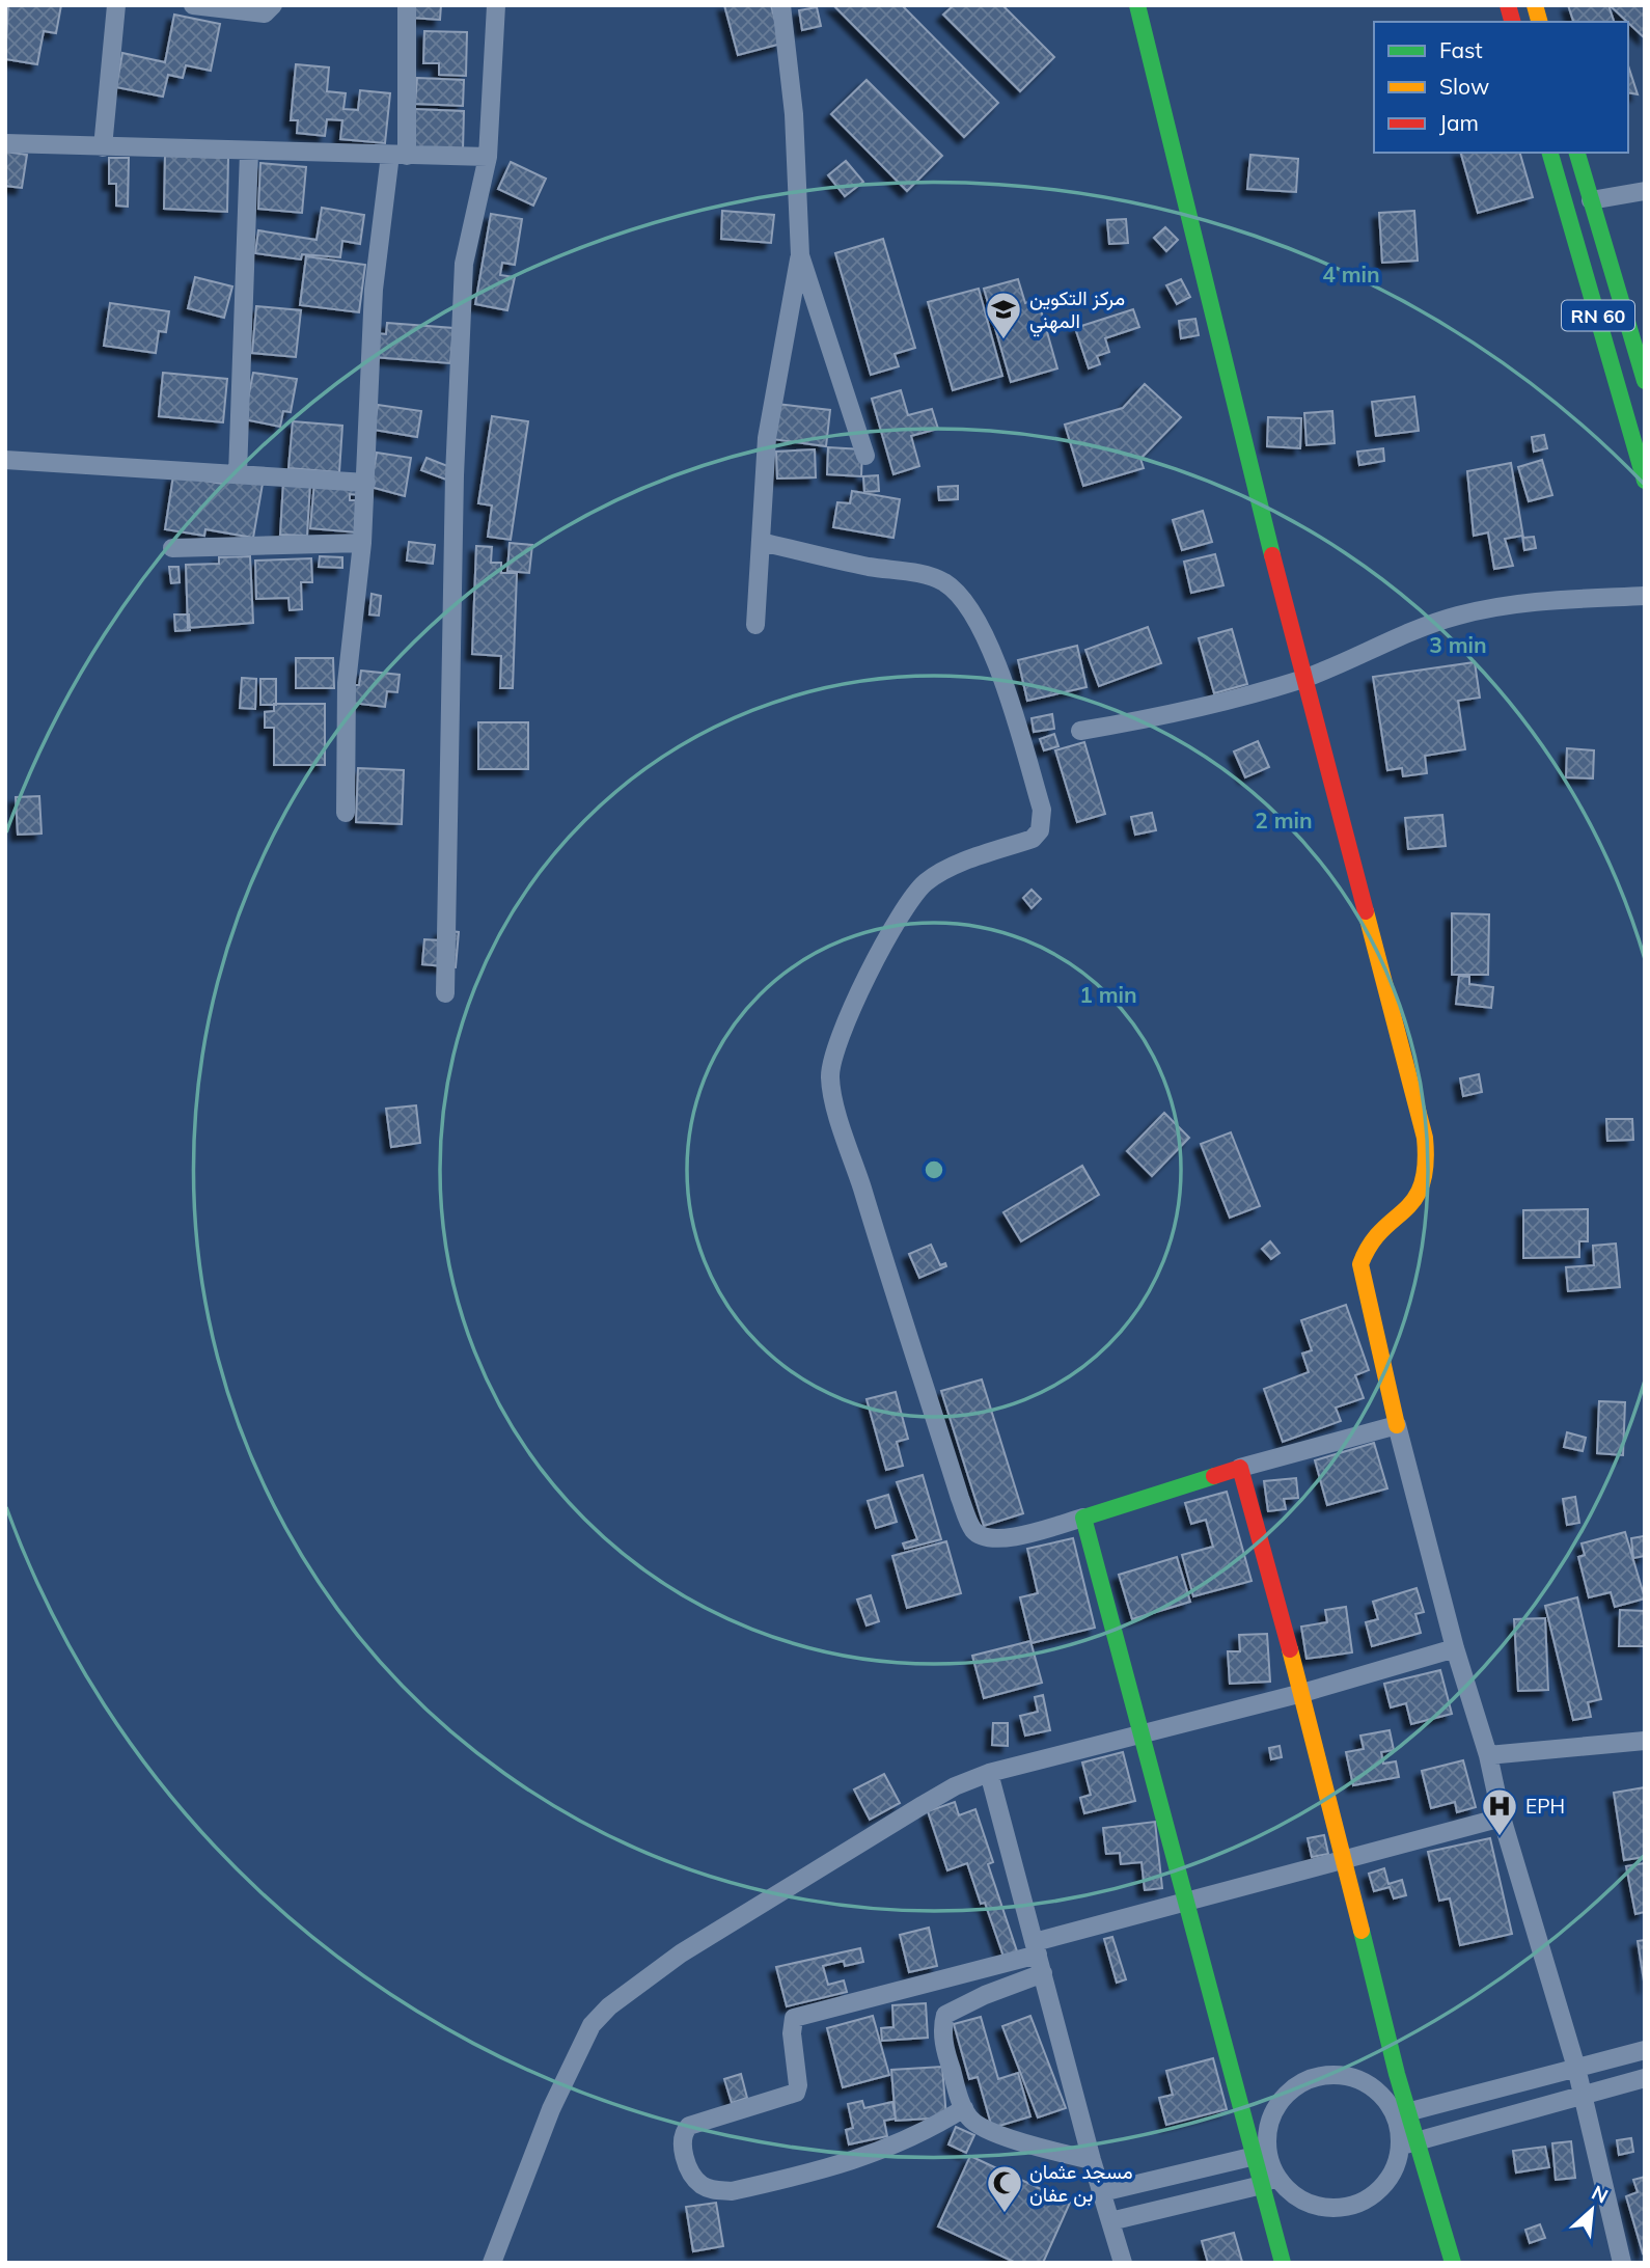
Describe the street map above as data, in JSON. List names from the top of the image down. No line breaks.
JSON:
{"streets":{"street":["RN 60"]},"places":{"school or university":["مركز التكوين المهني"],"hospital":["EPH"],"mosque":["مسجد عثمان بن عفان"]},"legend":["Fast","Slow","Jam"],"north":"top right","rings":["4 min","3 min","2 min","1 min"]}
